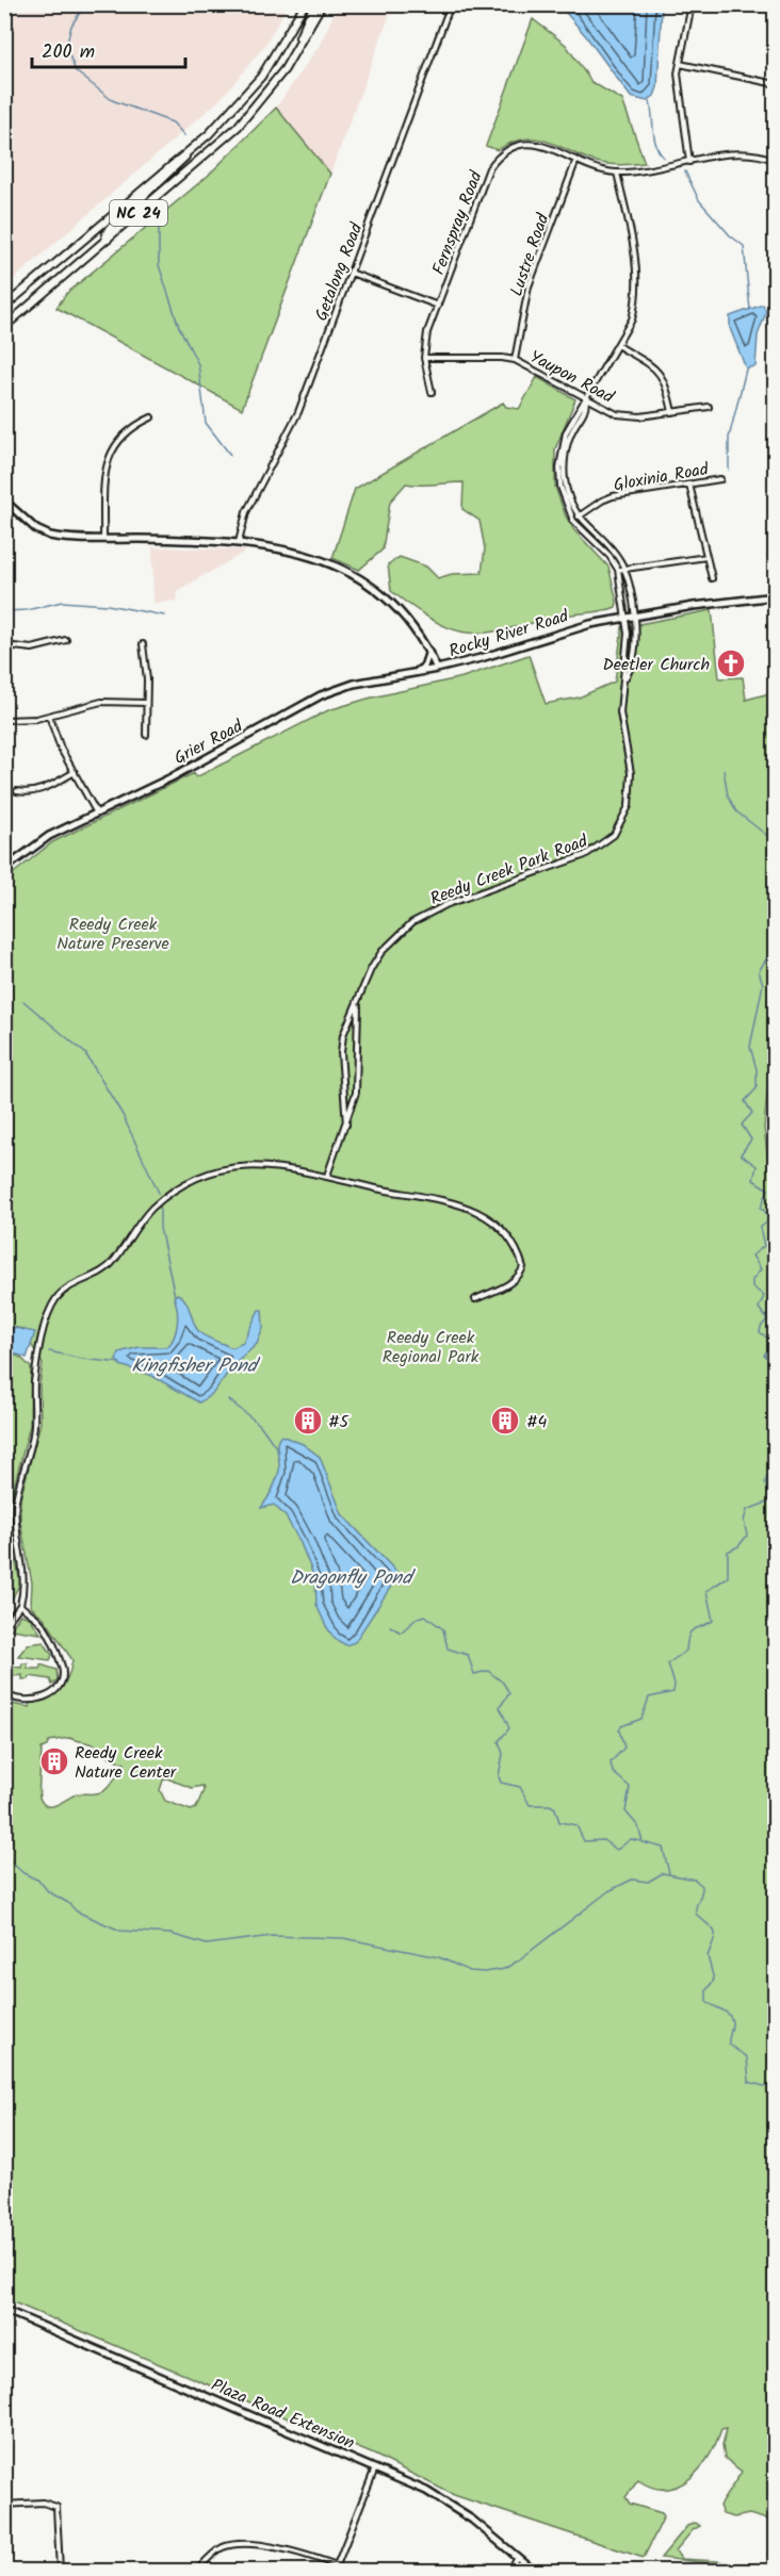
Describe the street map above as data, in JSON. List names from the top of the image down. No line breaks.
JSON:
{"streets":{"main road":["NC 24"],"street":["Fernspray Road","Lustre Road","Getalong Road","Yaupon Road","Gloxinia Road","Rocky River Road","Grier Road","Reedy Creek Park Road","Plaza Road Extension"]},"crossings":[["Fernspray Road","Lustre Road"],["Fernspray Road","Yaupon Road"],["Lustre Road","Yaupon Road"],["Getalong Road","Rocky River Road"],["Rocky River Road","Grier Road"],["Rocky River Road","Reedy Creek Park Road"]],"water":["Kingfisher Pond","Dragonfly Pond"],"parks":["Reedy Creek Nature Preserve","Reedy Creek Regional Park"],"places":{"church":["Deetler Church"],"building":["#5","#4","Reedy Creek Nature Center"]},"scale_bar":"200 m"}
